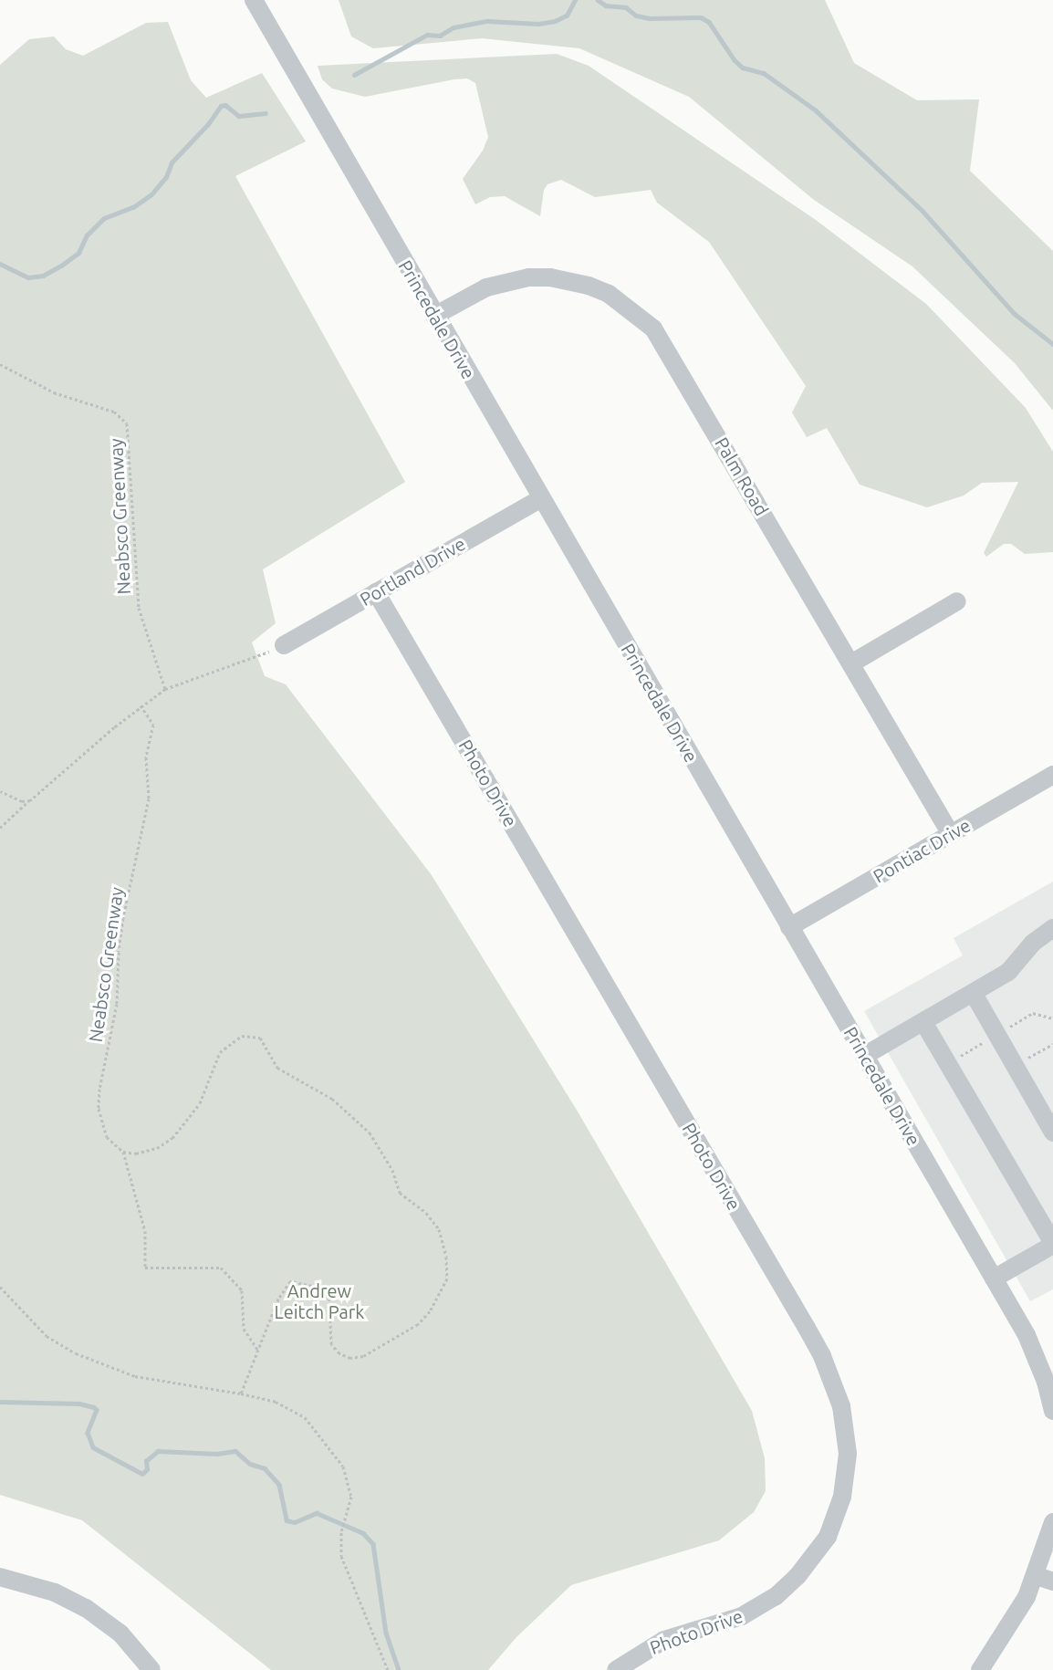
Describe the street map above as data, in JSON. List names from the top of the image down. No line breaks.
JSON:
{"streets":{"street":["Princedale Drive","Palm Road","Portland Drive","Photo Drive","Pontiac Drive"],"path":["Neabsco Greenway"]},"crossings":[["Princedale Drive","Palm Road"],["Princedale Drive","Portland Drive"],["Princedale Drive","Pontiac Drive"],["Palm Road","Pontiac Drive"],["Portland Drive","Photo Drive"]],"parks":["Andrew Leitch Park"]}
